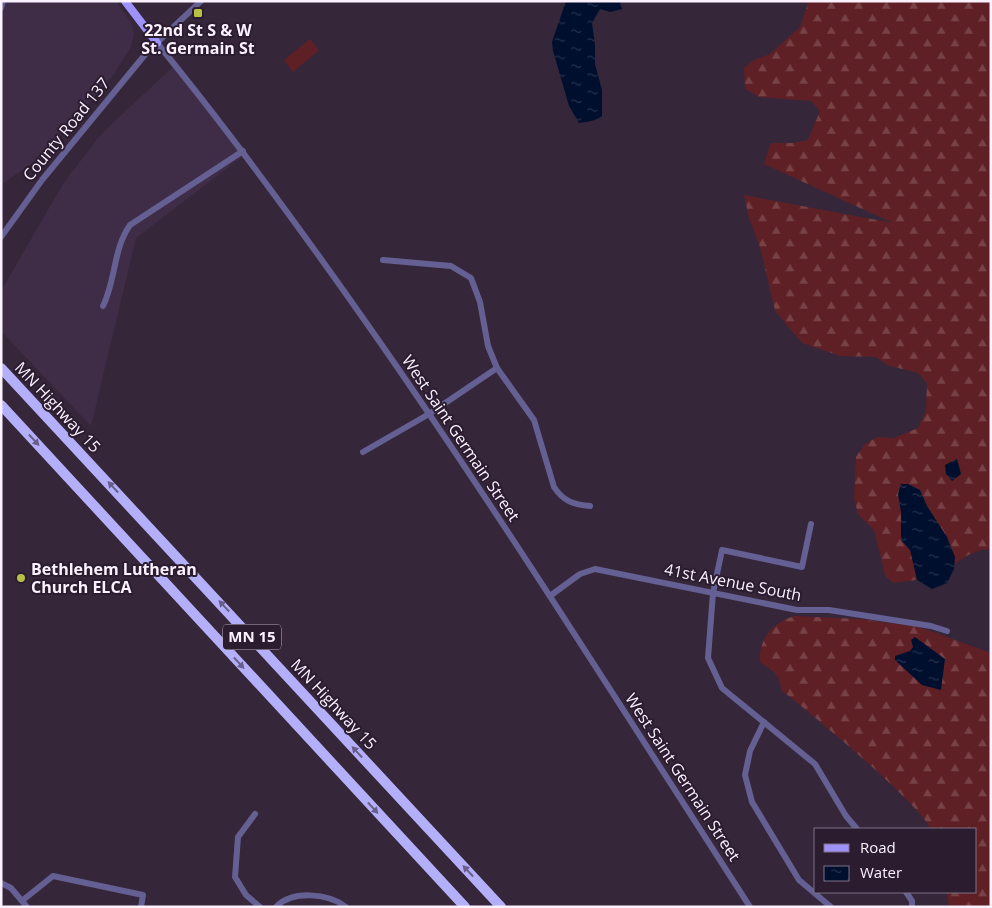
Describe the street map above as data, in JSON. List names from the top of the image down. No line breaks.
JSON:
{"streets":{"highway":["MN Highway 15","MN 15"],"main road":["West Saint Germain Street"],"street":["County Road 137","41st Avenue South"]},"crossings":[["County Road 137","West Saint Germain Street"],["West Saint Germain Street","41st Avenue South"]],"places":{"transit":["22nd St S & W St. Germain St"],"other":["Bethlehem Lutheran Church ELCA"]},"legend":["Road","Water"]}
